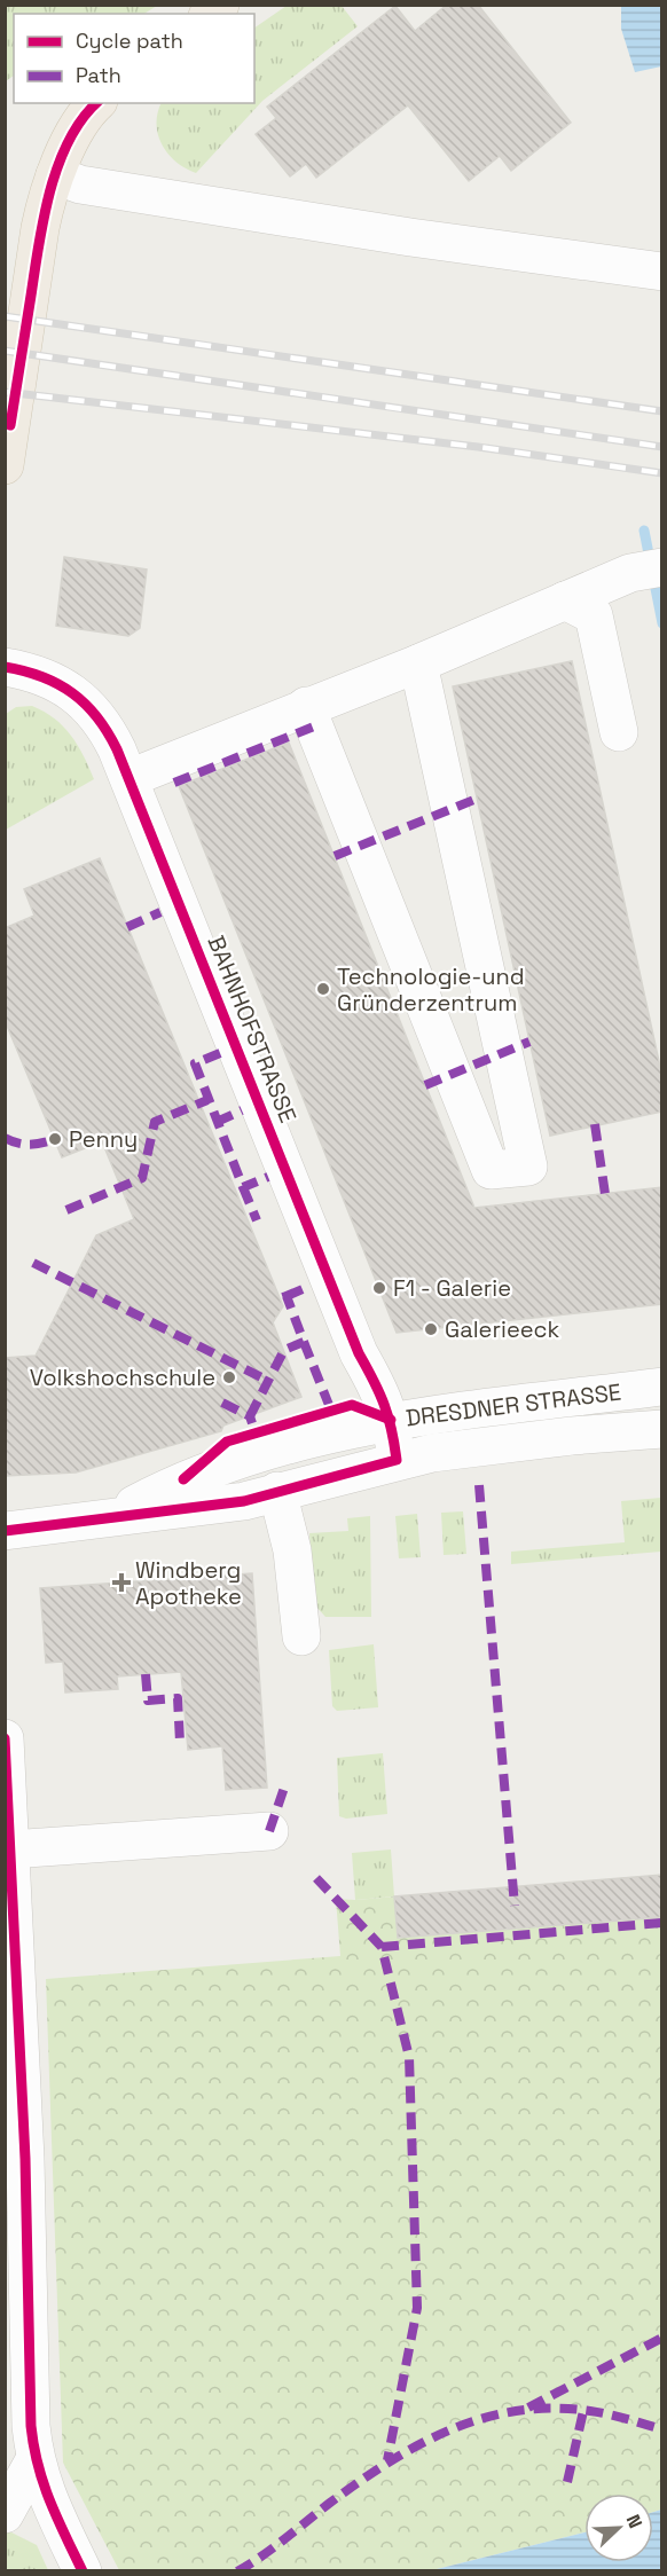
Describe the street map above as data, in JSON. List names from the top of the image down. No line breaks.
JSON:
{"streets":{"street":["BAHNHOFSTRASSE","DRESDNER STRASSE"]},"crossings":[["BAHNHOFSTRASSE","DRESDNER STRASSE"]],"places":{"other":["Technologie-und Gründerzentrum","Penny","F1 - Galerie","Galerieeck","Volkshochschule"],"health":["Windberg Apotheke"]},"legend":["Cycle path","Path"],"north":"top right"}
